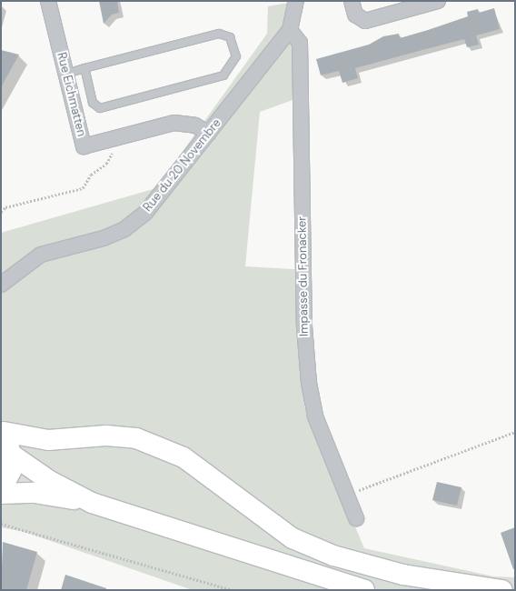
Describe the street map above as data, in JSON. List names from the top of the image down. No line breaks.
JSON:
{"streets":{"street":["Rue Eichmatten","Rue du 20 Novembre","Impasse du Fronacker"]},"crossings":[["Rue Eichmatten","Rue du 20 Novembre"],["Rue du 20 Novembre","Impasse du Fronacker"]]}
